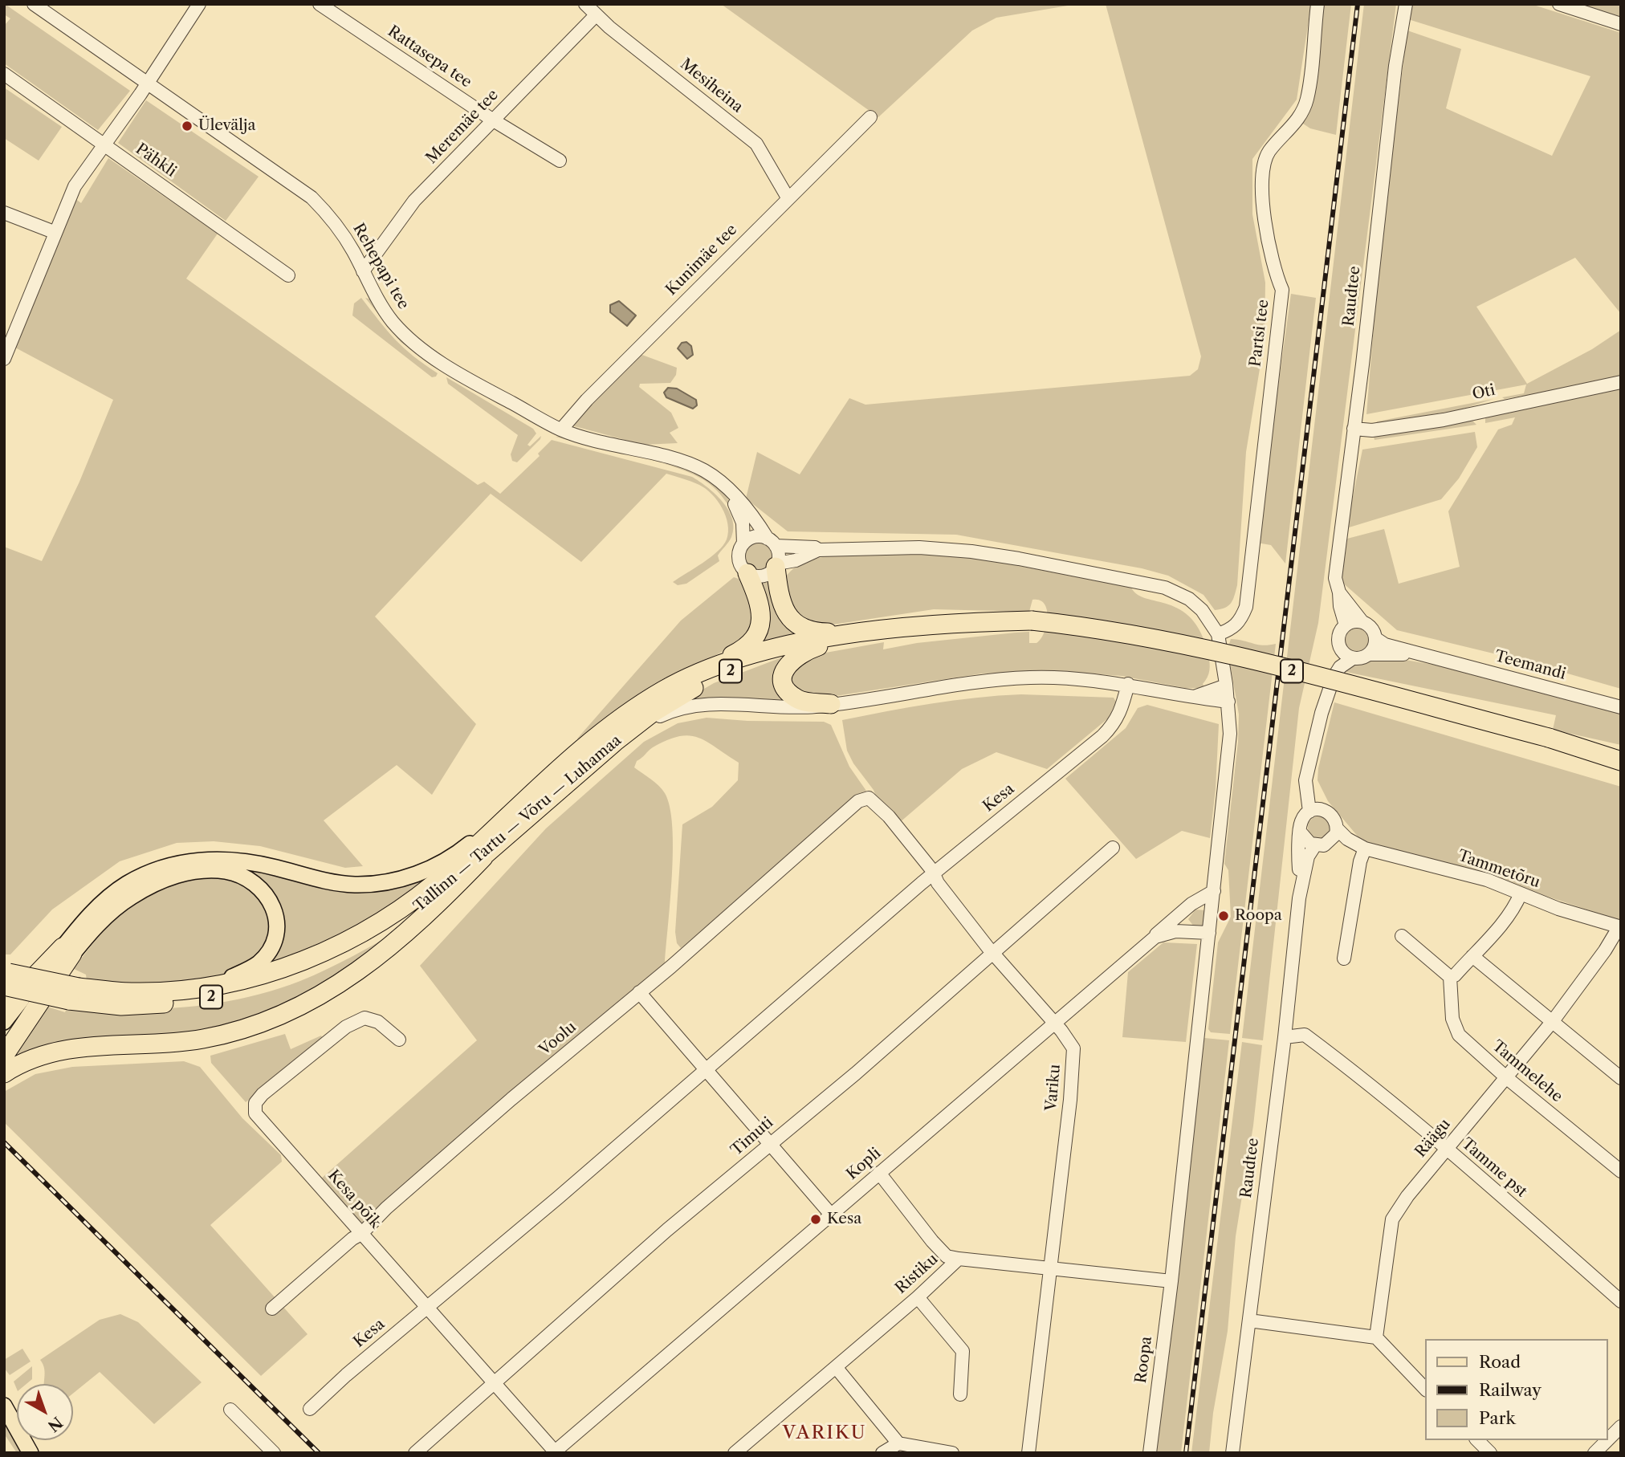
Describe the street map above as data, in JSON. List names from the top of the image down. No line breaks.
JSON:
{"streets":{"highway":["2","Tallinn — Tartu — Võru — Luhamaa"],"street":["Rattasepa tee","Mesiheina","Meremäe tee","Pähkli","Kunimäe tee","Rehepapi tee","Raudtee","Partsi tee","Oti","Teemandi","Kesa","Tammetõru","Voolu","Tammelehe","Variku","Timuti","Räägu","Kopli","Tamme pst","Kesa põik","Ristiku","Roopa"]},"crossings":[["Rattasepa tee","Meremäe tee"],["Mesiheina","Meremäe tee"],["Mesiheina","Kunimäe tee"],["Meremäe tee","Rehepapi tee"],["Kunimäe tee","Rehepapi tee"],["Raudtee","Oti"],["Raudtee","Teemandi"],["Raudtee","Tammetõru"],["Raudtee","Tamme pst"],["Partsi tee","Roopa"],["2","Tallinn — Tartu — Võru — Luhamaa"],["Kesa","Variku"],["Kesa","Kesa põik"],["Tammetõru","Räägu"],["Voolu","Variku"],["Voolu","Kesa põik"],["Tammelehe","Räägu"],["Variku","Timuti"],["Variku","Kopli"],["Variku","Ristiku"],["Timuti","Kesa põik"],["Räägu","Tamme pst"],["Kopli","Kesa põik"],["Kopli","Roopa"],["Ristiku","Roopa"]],"districts":["VARIKU"],"places":["Ülevälja","Roopa","Kesa"],"legend":["Road","Railway","Park"],"north":"bottom right"}
